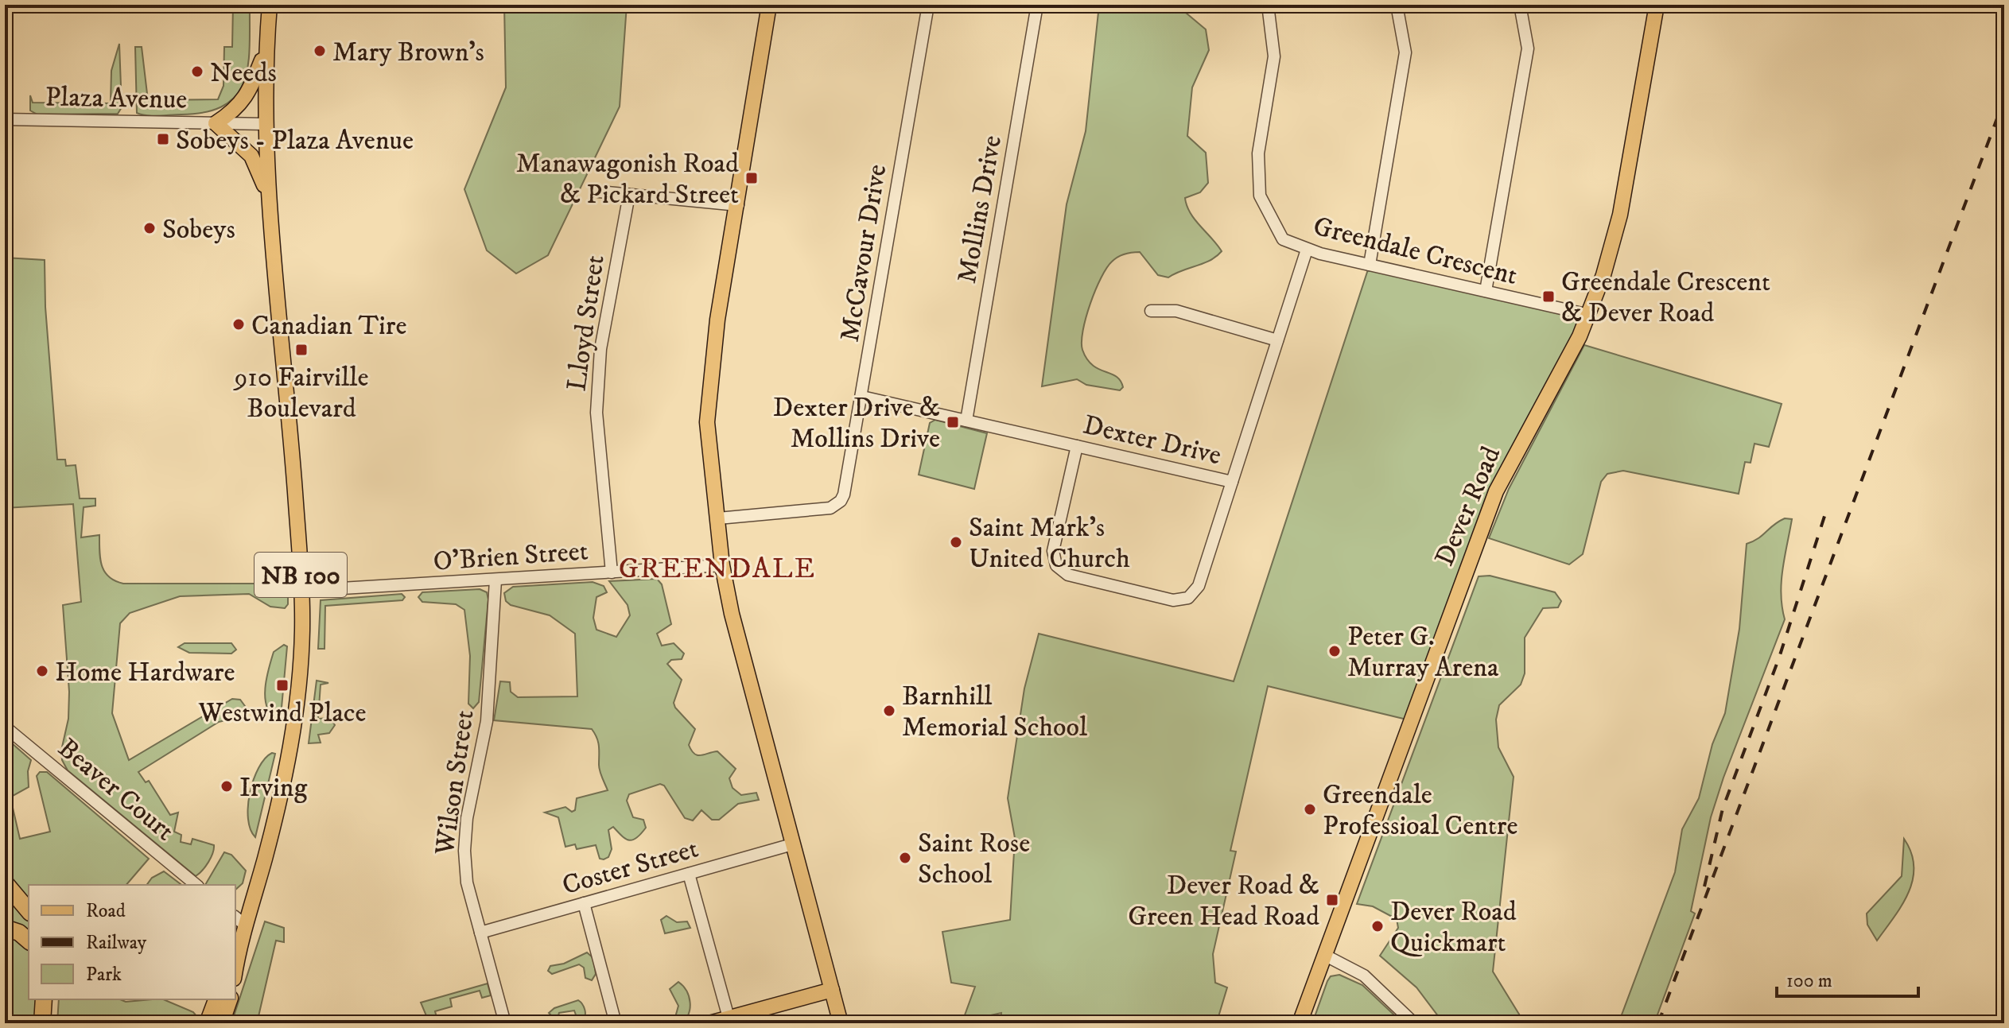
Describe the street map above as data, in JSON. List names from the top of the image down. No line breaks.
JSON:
{"streets":{"main road":["Dever Road","NB 100"],"street":["Plaza Avenue","Mollins Drive","Greendale Crescent","McCavour Drive","Lloyd Street","Dexter Drive","O'Brien Street","Wilson Street","Beaver Court","Coster Street"]},"crossings":[["Plaza Avenue","NB 100"],["Mollins Drive","Dexter Drive"],["Greendale Crescent","Dexter Drive"],["Greendale Crescent","Dever Road"],["McCavour Drive","Dexter Drive"],["Lloyd Street","O'Brien Street"],["O'Brien Street","NB 100"],["O'Brien Street","Wilson Street"],["Wilson Street","Coster Street"]],"districts":["GREENDALE"],"places":{"other":["Mary Brown's","Needs","Sobeys","Canadian Tire","Saint Mark's United Church","Peter G. Murray Arena","Home Hardware","Barnhill Memorial School","Irving","Greendale Professioal Centre","Saint Rose School","Dever Road Quickmart"],"transit":["Sobeys - Plaza Avenue","Manawagonish Road & Pickard Street","Greendale Crescent & Dever Road","910 Fairville Boulevard","Dexter Drive & Mollins Drive","Westwind Place","Dever Road & Green Head Road"]},"legend":["Road","Railway","Park"],"scale_bar":"100 m"}
